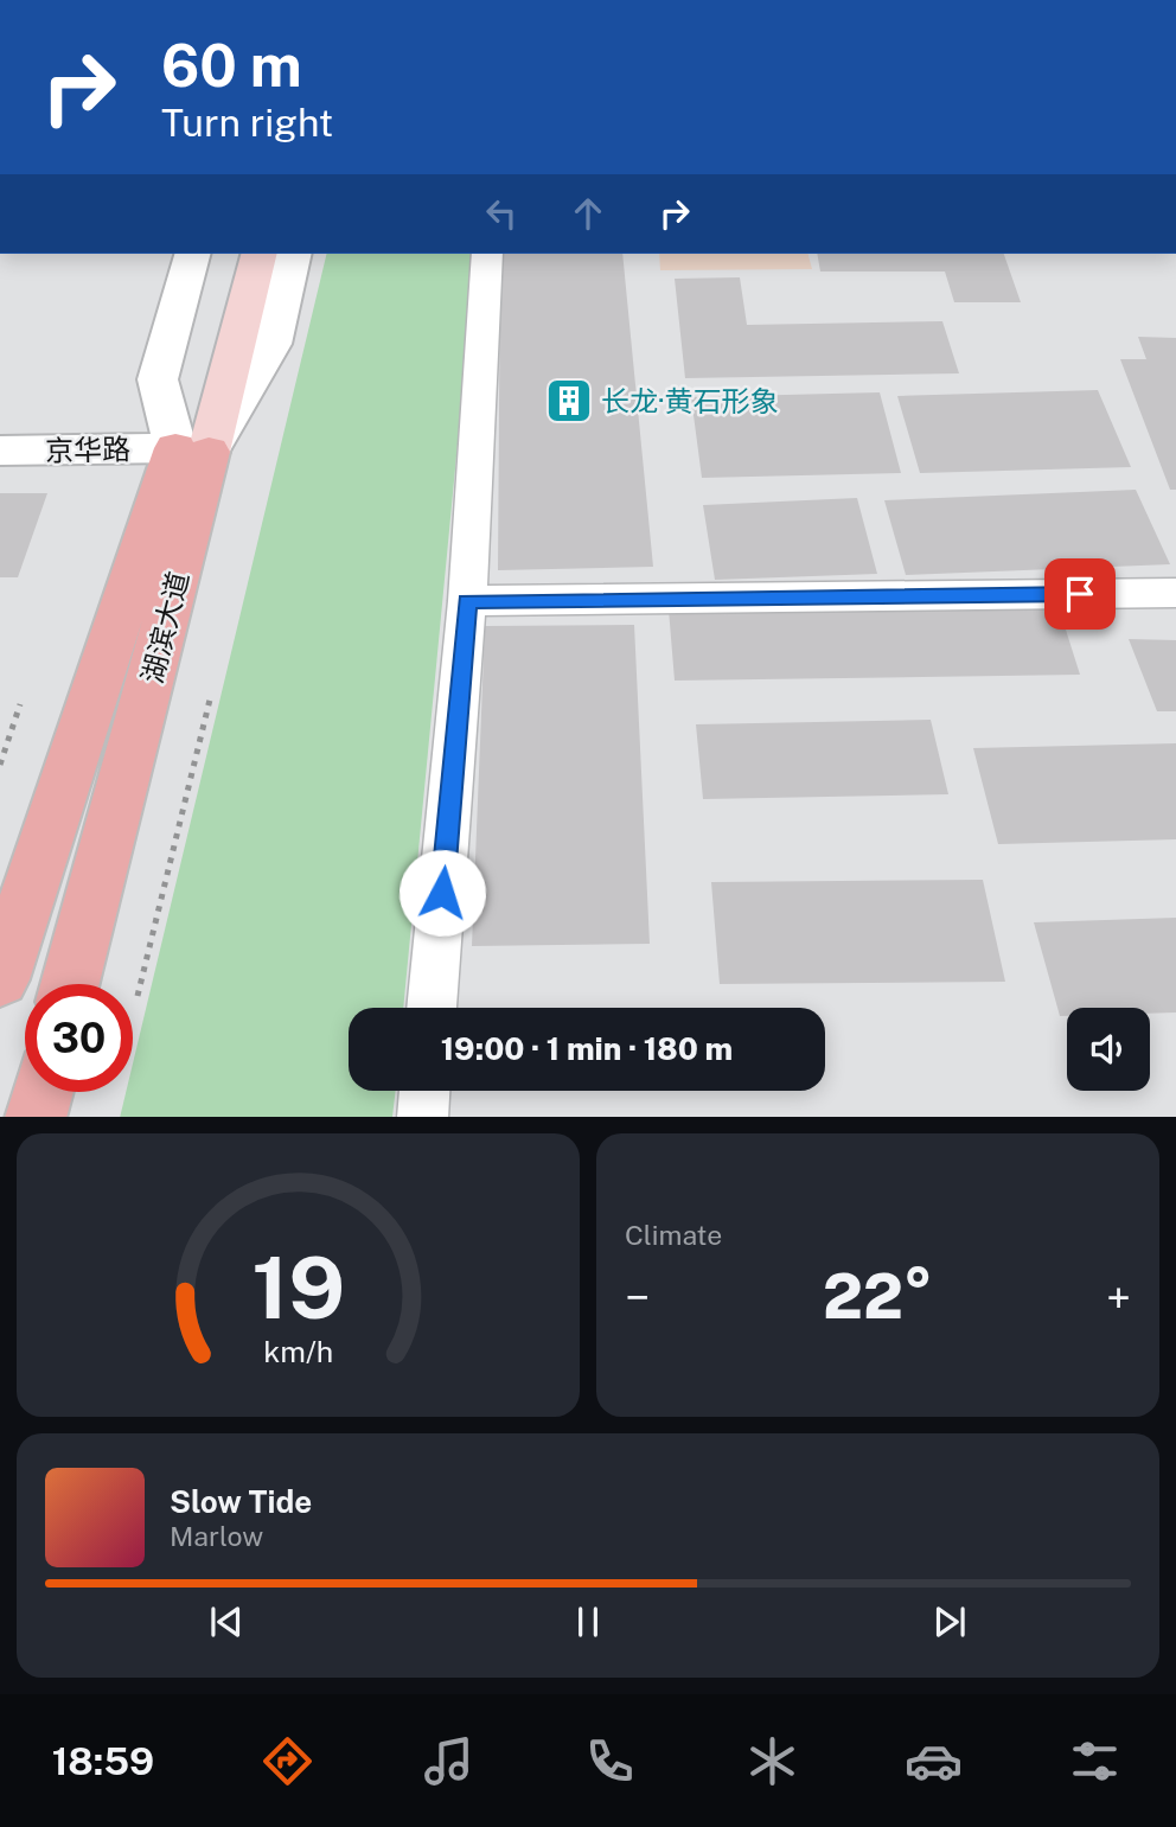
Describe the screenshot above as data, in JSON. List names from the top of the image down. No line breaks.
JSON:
{"streets":{"main road":["湖滨大道"],"street":["京华路"]},"crossings":[["京华路","湖滨大道"]],"places":{"building":["长龙·黄石形象"]},"page":{"turn":["60 m","Turn right"],"limit":"30","trip":"19:00 · 1 min · 180 m","tile":"Climate","heat":["−","22°","+"],"song":["Slow Tide","Marlow"],"tabs":"18:59","gauge":["19","km/h"]}}
